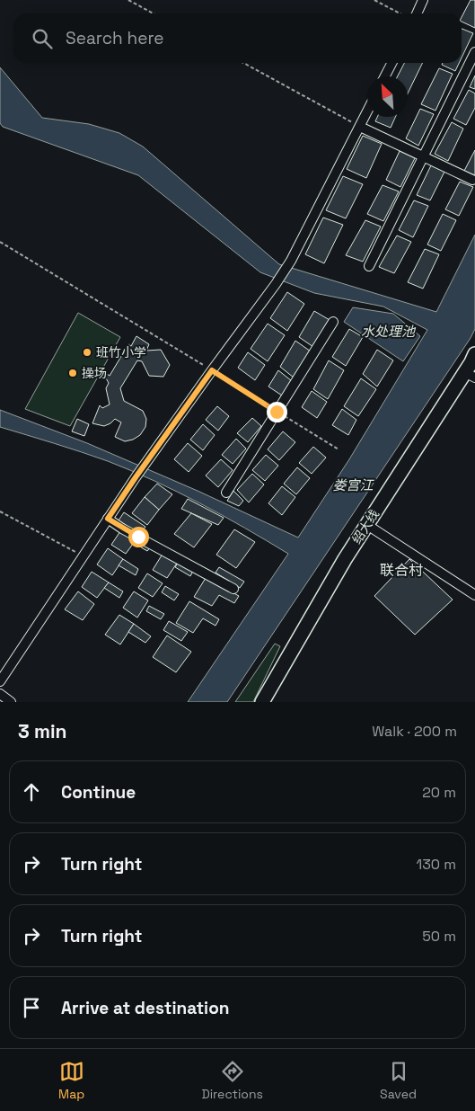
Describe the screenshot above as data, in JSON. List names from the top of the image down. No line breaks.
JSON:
{"streets":{"main road":["绍大线"]},"districts":["联合村"],"water":["水处理池","娄宫江"],"places":["班竹小学","操场"],"north":"top left","page":{"search":"Search here","heading":["3 min","Walk · 200 m"],"list":[["Continue","20 m"],["Turn right","130 m"],["Turn right","50 m"],"Arrive at destination"],"nav":["Map","Directions","Saved"]}}
